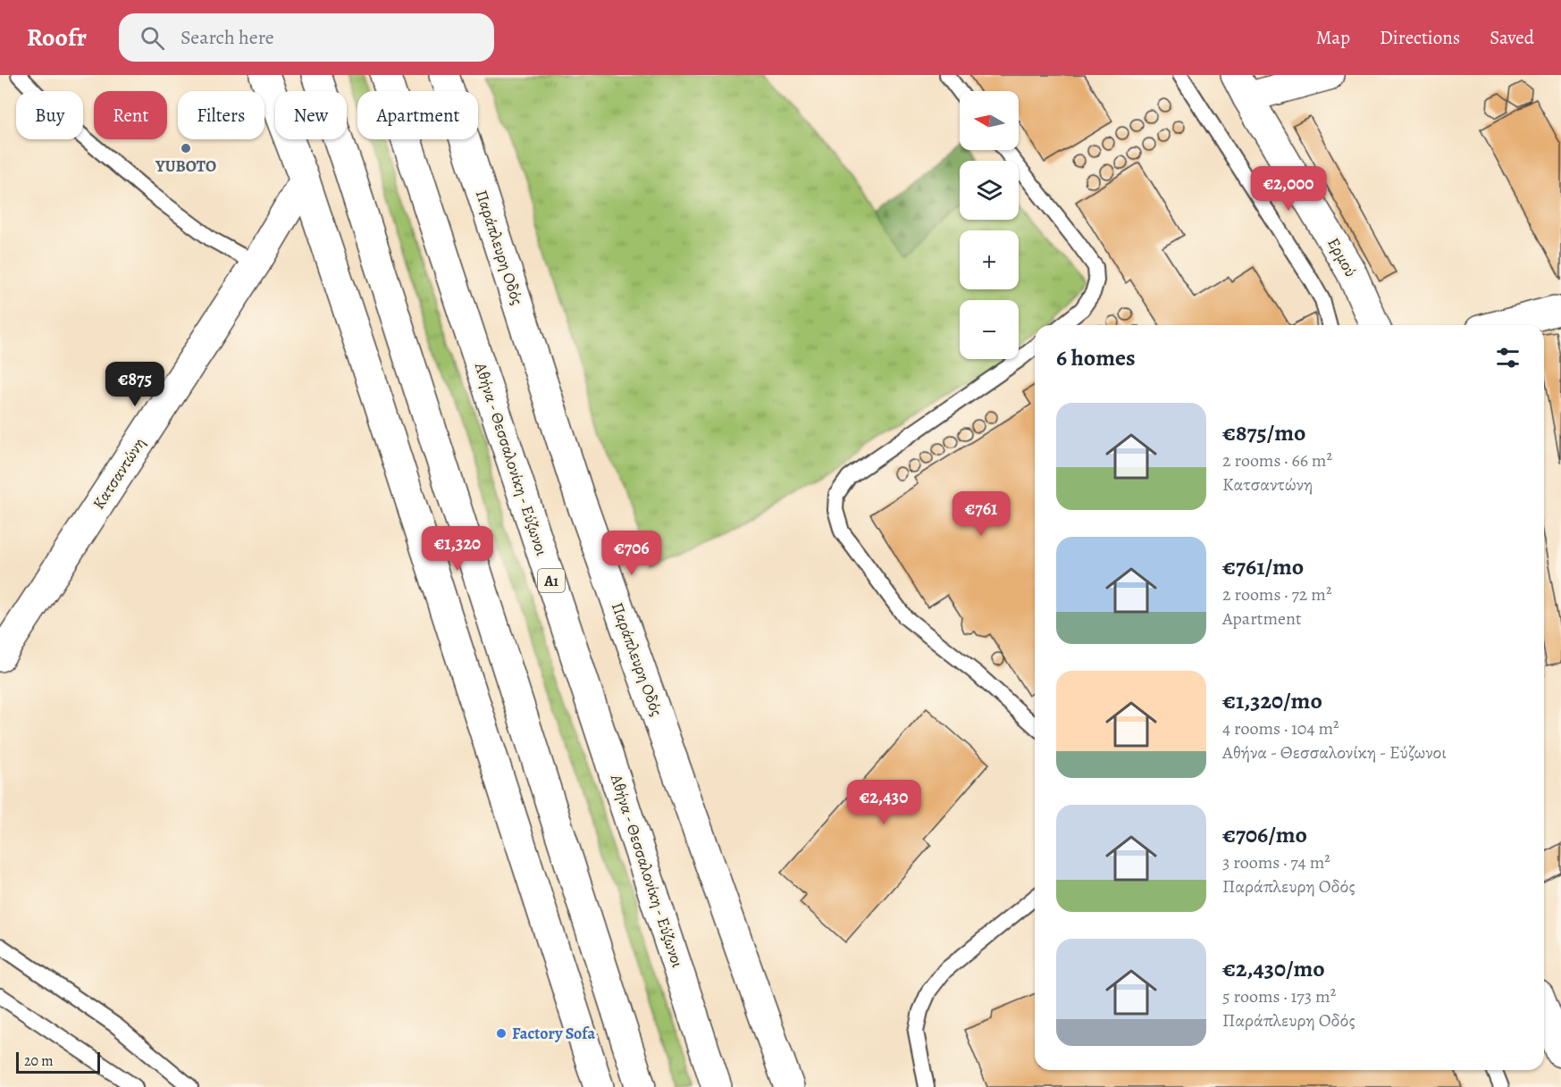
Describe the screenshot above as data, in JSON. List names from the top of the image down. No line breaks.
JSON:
{"streets":{"main road":["Παράπλευρη Οδός","Ερμού","Αθήνα - Θεσσαλονίκη - Εύζωνοι","Κατσαντώνη","Α1"]},"places":["YUBOTO","Factory Sofa"],"scale_bar":"20 m","north":"left","page":{"header":"Roofr","search":"Search here","nav":["Map","Directions","Saved"],"map_buttons":["+","−"],"chip":["Buy","Rent","Filters","New","Apartment"],"price":["€2,000","€875","€761","€1,320","€706","€2,430"],"heading":"6 homes","list":[{"name":"€875/mo","note":"2 rooms · 66 m² · Κατσαντώνη"},{"name":"€761/mo","note":"2 rooms · 72 m² · Apartment"},{"name":"€1,320/mo","note":"4 rooms · 104 m² · Αθήνα - Θεσσαλονίκη - Εύζωνοι"},{"name":"€706/mo","note":"3 rooms · 74 m² · Παράπλευρη Οδός"},{"name":"€2,430/mo","note":"5 rooms · 173 m² · Παράπλευρη Οδός"}],"scale":"20 m"}}
